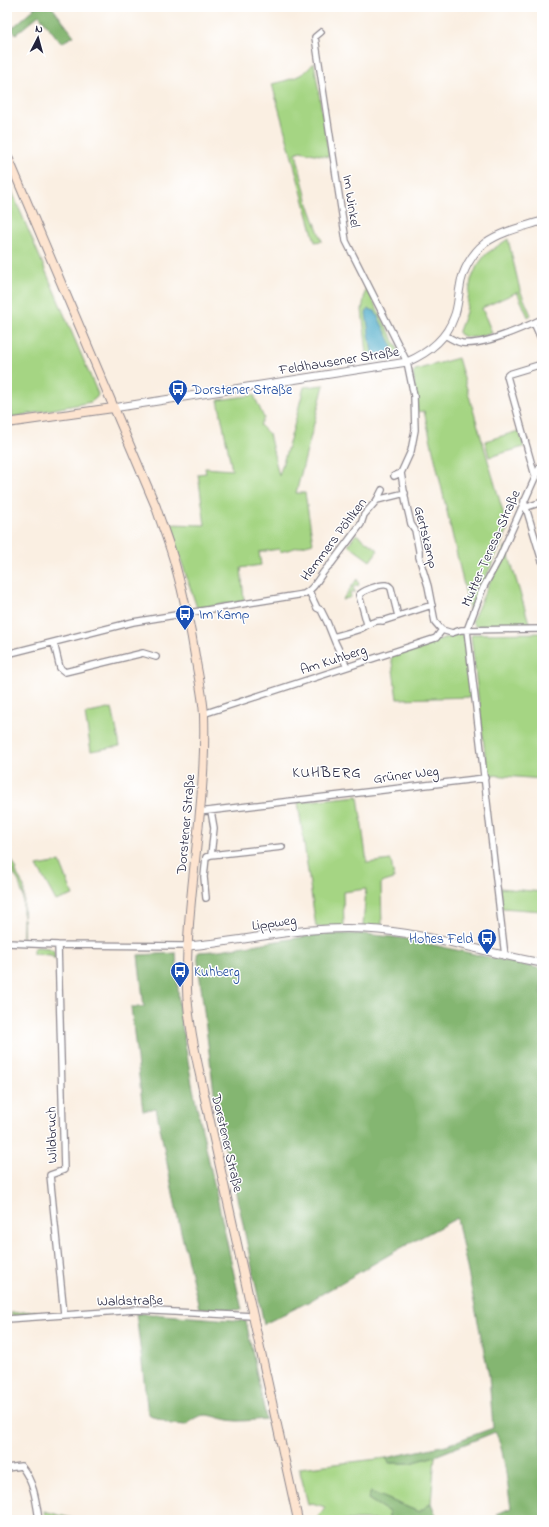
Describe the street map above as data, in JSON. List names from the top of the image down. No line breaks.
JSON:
{"streets":{"main road":["Feldhausener Straße","Dorstener Straße"],"street":["Im Winkel","Gertskamp","Hemmers Pöhlken","Mutter-Teresa-Straße","Am Kuhberg","Grüner Weg","Lippweg","Wildbruch","Waldstraße"]},"crossings":[["Im Winkel","Feldhausener Straße"],["Feldhausener Straße","Dorstener Straße"],["Gertskamp","Hemmers Pöhlken"],["Gertskamp","Am Kuhberg"],["Hemmers Pöhlken","Am Kuhberg"],["Hemmers Pöhlken","Dorstener Straße"],["Am Kuhberg","Dorstener Straße"],["Grüner Weg","Dorstener Straße"],["Dorstener Straße","Lippweg"],["Dorstener Straße","Waldstraße"],["Lippweg","Wildbruch"],["Wildbruch","Waldstraße"]],"districts":["KUHBERG"],"places":{"bus stop":["Dorstener Straße","Im Kamp","Hohes Feld","Kuhberg"]},"north":"top"}
